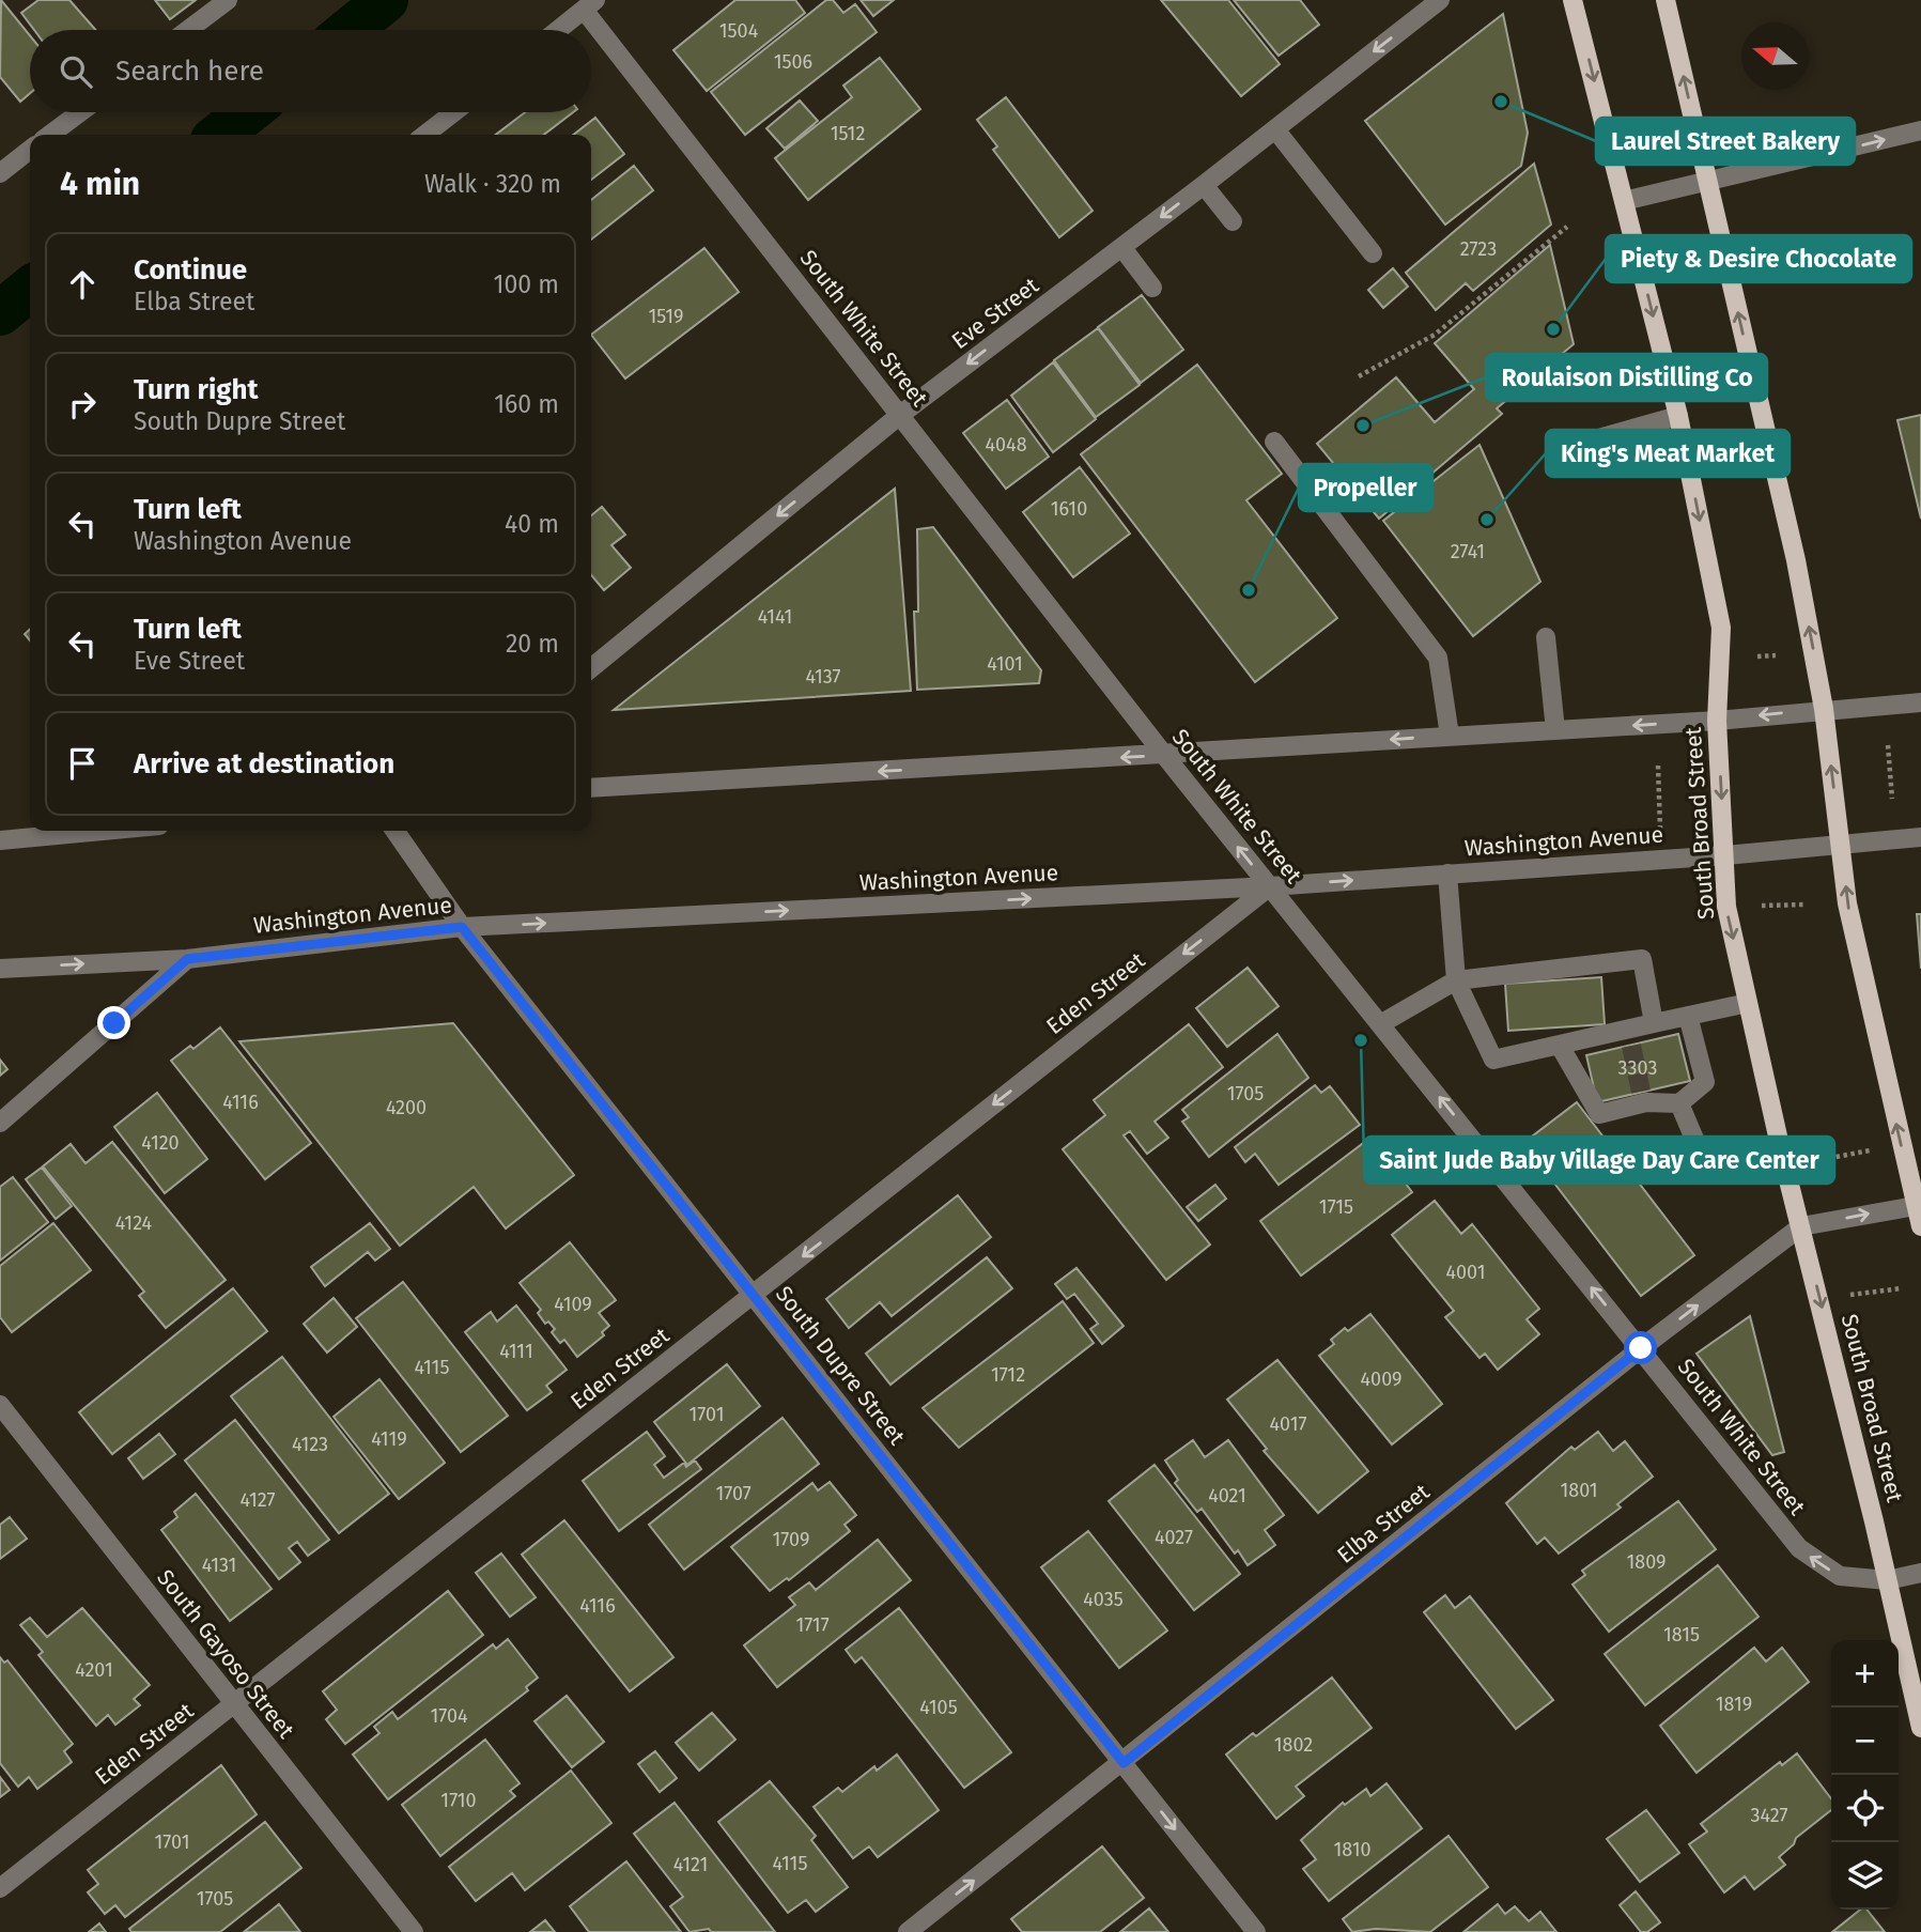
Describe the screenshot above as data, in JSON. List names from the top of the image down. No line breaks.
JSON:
{"streets":{"main road":["South Broad Street"],"street":["Eve Street","South White Street","Washington Avenue","Eden Street","South Dupre Street","Elba Street","South Gayoso Street"]},"crossings":[["Eve Street","South White Street"],["South White Street","South Broad Street"],["South White Street","Washington Avenue"],["South White Street","Eden Street"],["South White Street","Elba Street"],["South Broad Street","Washington Avenue"],["South Broad Street","Elba Street"],["Washington Avenue","Eden Street"],["Washington Avenue","South Dupre Street"],["Eden Street","South Dupre Street"],["Eden Street","South Gayoso Street"],["South Dupre Street","Elba Street"]],"one_way":["Eve Street","South White Street","Eden Street","Elba Street"],"places":["Laurel Street Bakery","Piety & Desire Chocolate","Roulaison Distilling Co","King's Meat Market","Propeller","Saint Jude Baby Village Day Care Center"],"house_numbers":["1504","1506","1512","2723","1519","4048","1610","2741","4141","4101","4137","3303","1705","4116","4200","4120","1715","4124","4001","4109","4111","4115","1712","4009","1701","4017","4119","4123","1801","1707","4021","4127","4027","1709","1809","4131","4035","4116","1717","1815","4201","1819","4105","1704","1802","1710","3427","1701","1810","4115","4121","1705"],"north":"left","page":{"search":"Search here","heading":["4 min","Walk · 320 m"],"list":[["Continue","Elba Street","100 m"],["Turn right","South Dupre Street","160 m"],["Turn left","Washington Avenue","40 m"],["Turn left","Eve Street","20 m"],"Arrive at destination"],"map_buttons":["+","−"]}}
